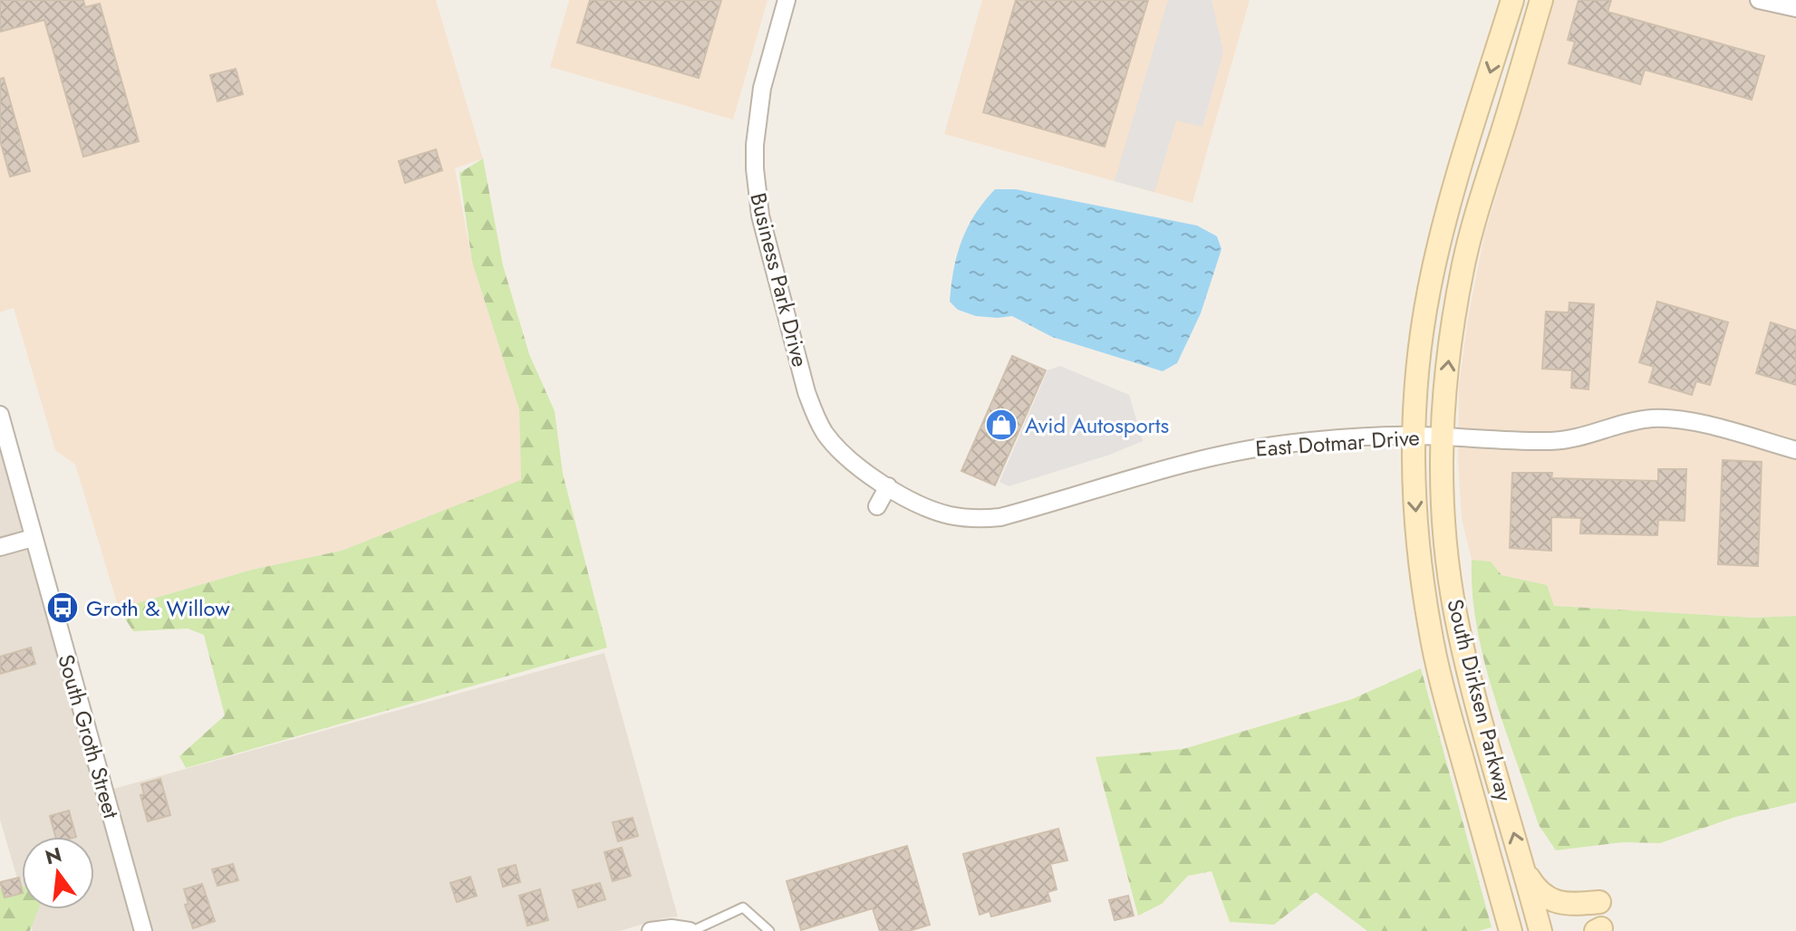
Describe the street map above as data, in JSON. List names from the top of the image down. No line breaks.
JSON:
{"streets":{"main road":["South Dirksen Parkway"],"street":["Business Park Drive","East Dotmar Drive","South Groth Street"]},"crossings":[["Business Park Drive","East Dotmar Drive"],["East Dotmar Drive","South Dirksen Parkway"]],"places":{"shop":["Avid Autosports"],"bus stop":["Groth & Willow"]},"north":"top"}
